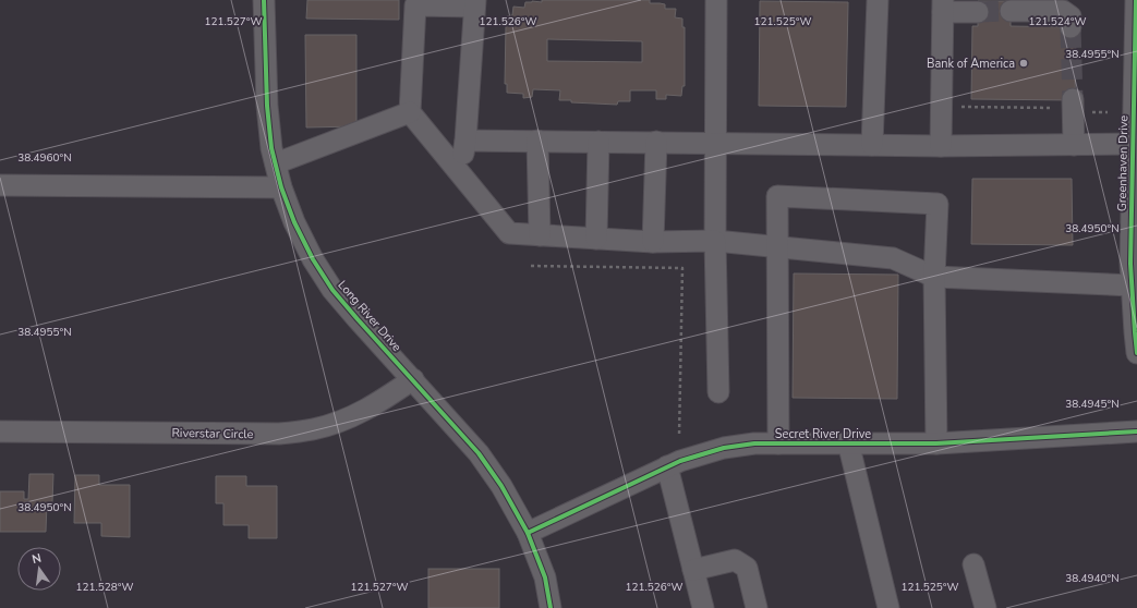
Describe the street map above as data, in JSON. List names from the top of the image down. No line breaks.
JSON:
{"streets":{"street":["Greenhaven Drive","Long River Drive","Riverstar Circle","Secret River Drive"]},"crossings":[["Long River Drive","Riverstar Circle"],["Long River Drive","Secret River Drive"]],"places":["Bank of America"],"north":"top","coordinates":["121.524°W","121.527°W","121.526°W","121.525°W","38.4955°N","38.4960°N","38.4950°N","38.4945°N","38.4940°N","121.528°W"]}
